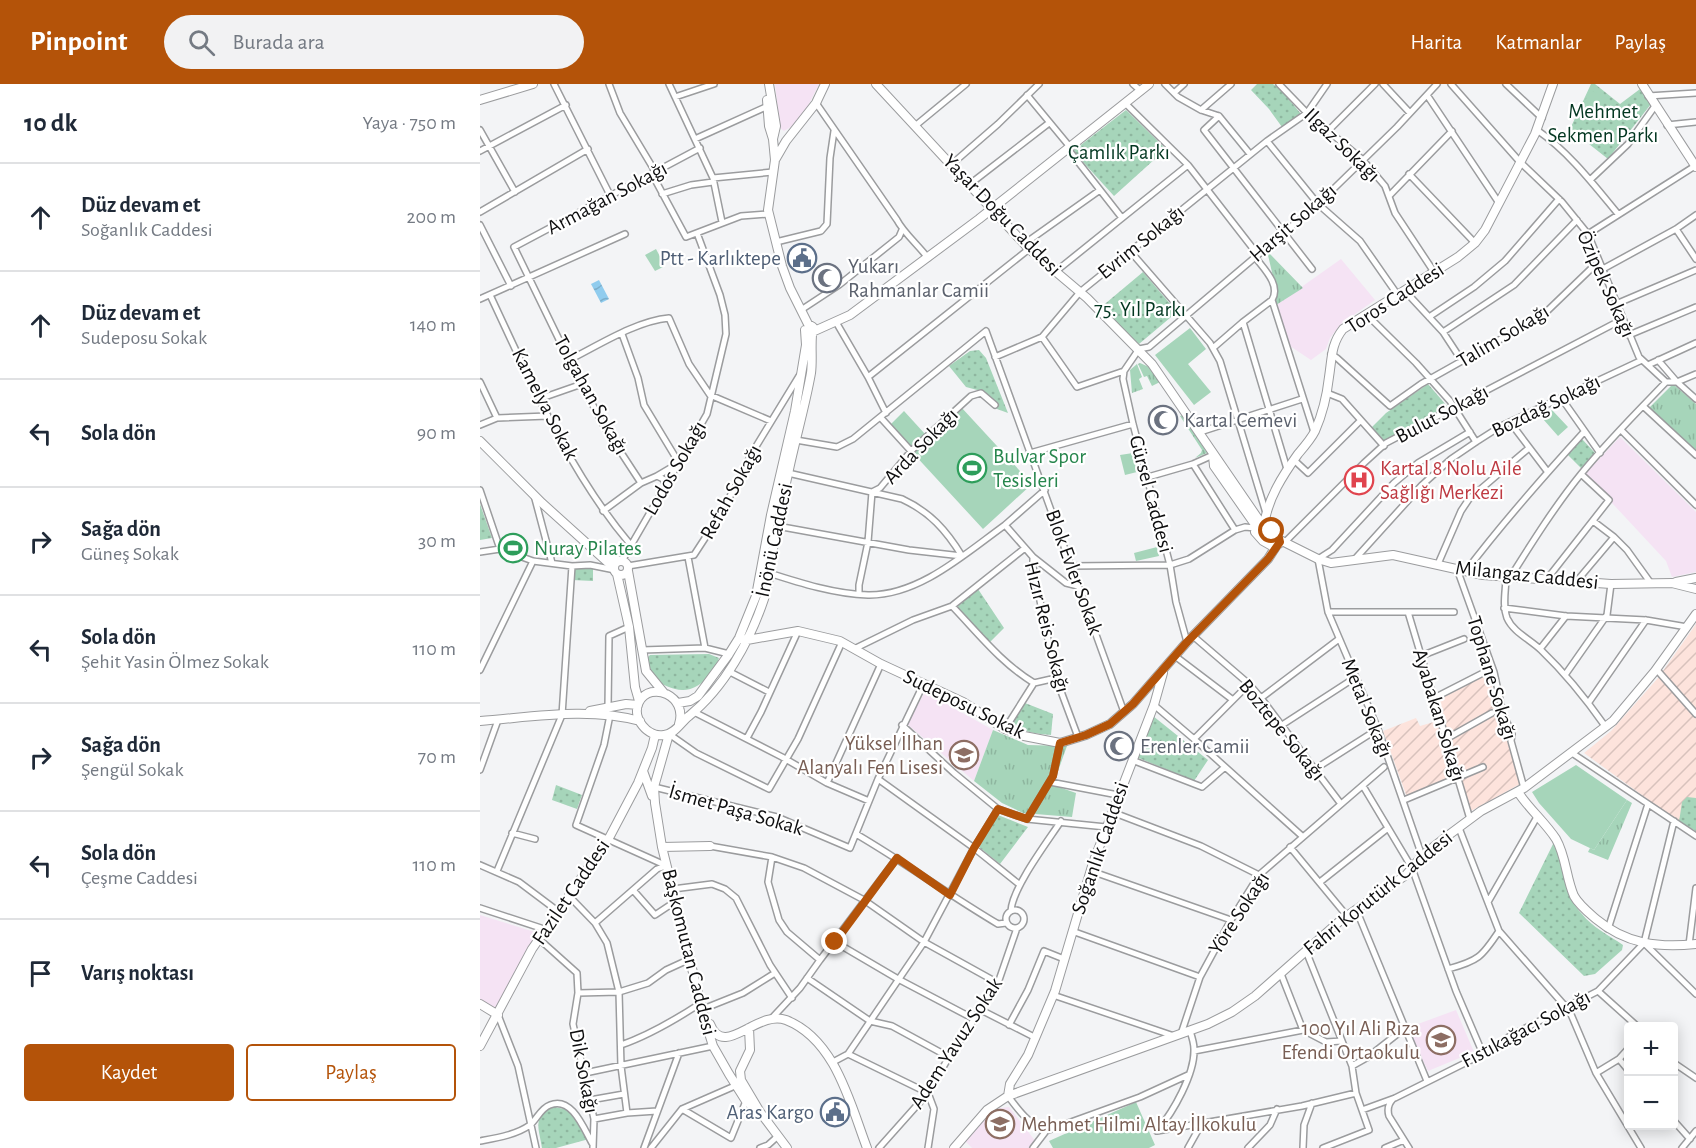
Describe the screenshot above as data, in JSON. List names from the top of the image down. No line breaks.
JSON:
{"streets":{"street":["Ilgaz Sokağı","Armağan Sokağı","Yaşar Doğu Caddesi","Harşit Sokağı","Evrim Sokağı","Özipek Sokağı","Toros Caddesi","Talim Sokağı","Tolgahan Sokağı","Kamelya Sokak","Bozdağ Sokağı","Bulut Sokağı","Arda Sokağı","Lodos Sokağı","Refah Sokağı","Gürsel Caddesi","İnönü Caddesi","Blok Evler Sokak","Milangaz Caddesi","Hızır Reis Sokağı","Tophane Sokağı","Sudeposu Sokak","Metal Sokağı","Ayabakan Sokağı","Boztepe Sokağı","İsmet Paşa Sokak","Soğanlık Caddesi","Fazilet Caddesi","Fahri Korutürk Caddesi","Yöre Sokağı","Başkomutan Caddesi","Fıstıkağacı Sokağı","Adem Yavuz Sokak","Dik Sokağı"]},"crossings":[["Ilgaz Sokağı","Harşit Sokağı"],["Ilgaz Sokağı","Evrim Sokağı"],["Ilgaz Sokağı","Toros Caddesi"],["Armağan Sokağı","Tolgahan Sokağı"],["Yaşar Doğu Caddesi","Harşit Sokağı"],["Yaşar Doğu Caddesi","Evrim Sokağı"],["Yaşar Doğu Caddesi","Toros Caddesi"],["Özipek Sokağı","Toros Caddesi"],["Özipek Sokağı","Talim Sokağı"],["Özipek Sokağı","Bozdağ Sokağı"],["Özipek Sokağı","Bulut Sokağı"],["Toros Caddesi","Talim Sokağı"],["Kamelya Sokak","Lodos Sokağı"],["Bozdağ Sokağı","Milangaz Caddesi"],["Bulut Sokağı","Milangaz Caddesi"],["Bulut Sokağı","Soğanlık Caddesi"],["Lodos Sokağı","Refah Sokağı"],["Refah Sokağı","İnönü Caddesi"],["Gürsel Caddesi","Boztepe Sokağı"],["Gürsel Caddesi","Soğanlık Caddesi"],["İnönü Caddesi","Sudeposu Sokak"],["İnönü Caddesi","Fazilet Caddesi"],["İnönü Caddesi","Başkomutan Caddesi"],["Blok Evler Sokak","Sudeposu Sokak"],["Milangaz Caddesi","Tophane Sokağı"],["Milangaz Caddesi","Metal Sokağı"],["Milangaz Caddesi","Soğanlık Caddesi"],["Hızır Reis Sokağı","Sudeposu Sokak"],["Tophane Sokağı","Fahri Korutürk Caddesi"],["Sudeposu Sokak","Soğanlık Caddesi"],["Metal Sokağı","Fahri Korutürk Caddesi"],["Ayabakan Sokağı","Fahri Korutürk Caddesi"],["Boztepe Sokağı","Soğanlık Caddesi"],["Boztepe Sokağı","Yöre Sokağı"],["İsmet Paşa Sokak","Başkomutan Caddesi"],["Soğanlık Caddesi","Fahri Korutürk Caddesi"],["Fazilet Caddesi","Başkomutan Caddesi"],["Fazilet Caddesi","Dik Sokağı"],["Fahri Korutürk Caddesi","Yöre Sokağı"]],"parks":["Mehmet Sekmen Parkı","Çamlık Parkı","75. Yıl Parkı"],"places":{"public building":["Ptt - Karlıktepe","Aras Kargo"],"mosque":["Yukarı Rahmanlar Camii","Kartal Cemevi","Erenler Camii"],"sports":["Bulvar Spor Tesisleri","Nuray Pilates"],"hospital":["Kartal 8 Nolu Aile Sağlığı Merkezi"],"school or university":["Yüksel İlhan Alanyalı Fen Lisesi","100 Yıl Ali Rıza Efendi Ortaokulu","Mehmet Hilmi Altay İlkokulu"]},"page":{"header":"Pinpoint","search":"Burada ara","nav":["Harita","Katmanlar","Paylaş"],"heading":["10 dk","Yaya · 750 m"],"list":[["Düz devam et","Soğanlık Caddesi","200 m"],["Düz devam et","Sudeposu Sokak","140 m"],["Sola dön","90 m"],["Sağa dön","Güneş Sokak","30 m"],["Sola dön","Şehit Yasin Ölmez Sokak","110 m"],["Sağa dön","Şengül Sokak","70 m"],["Sola dön","Çeşme Caddesi","110 m"],"Varış noktası"],"map_buttons":["+","−"],"buttons":["Kaydet","Paylaş"]}}
